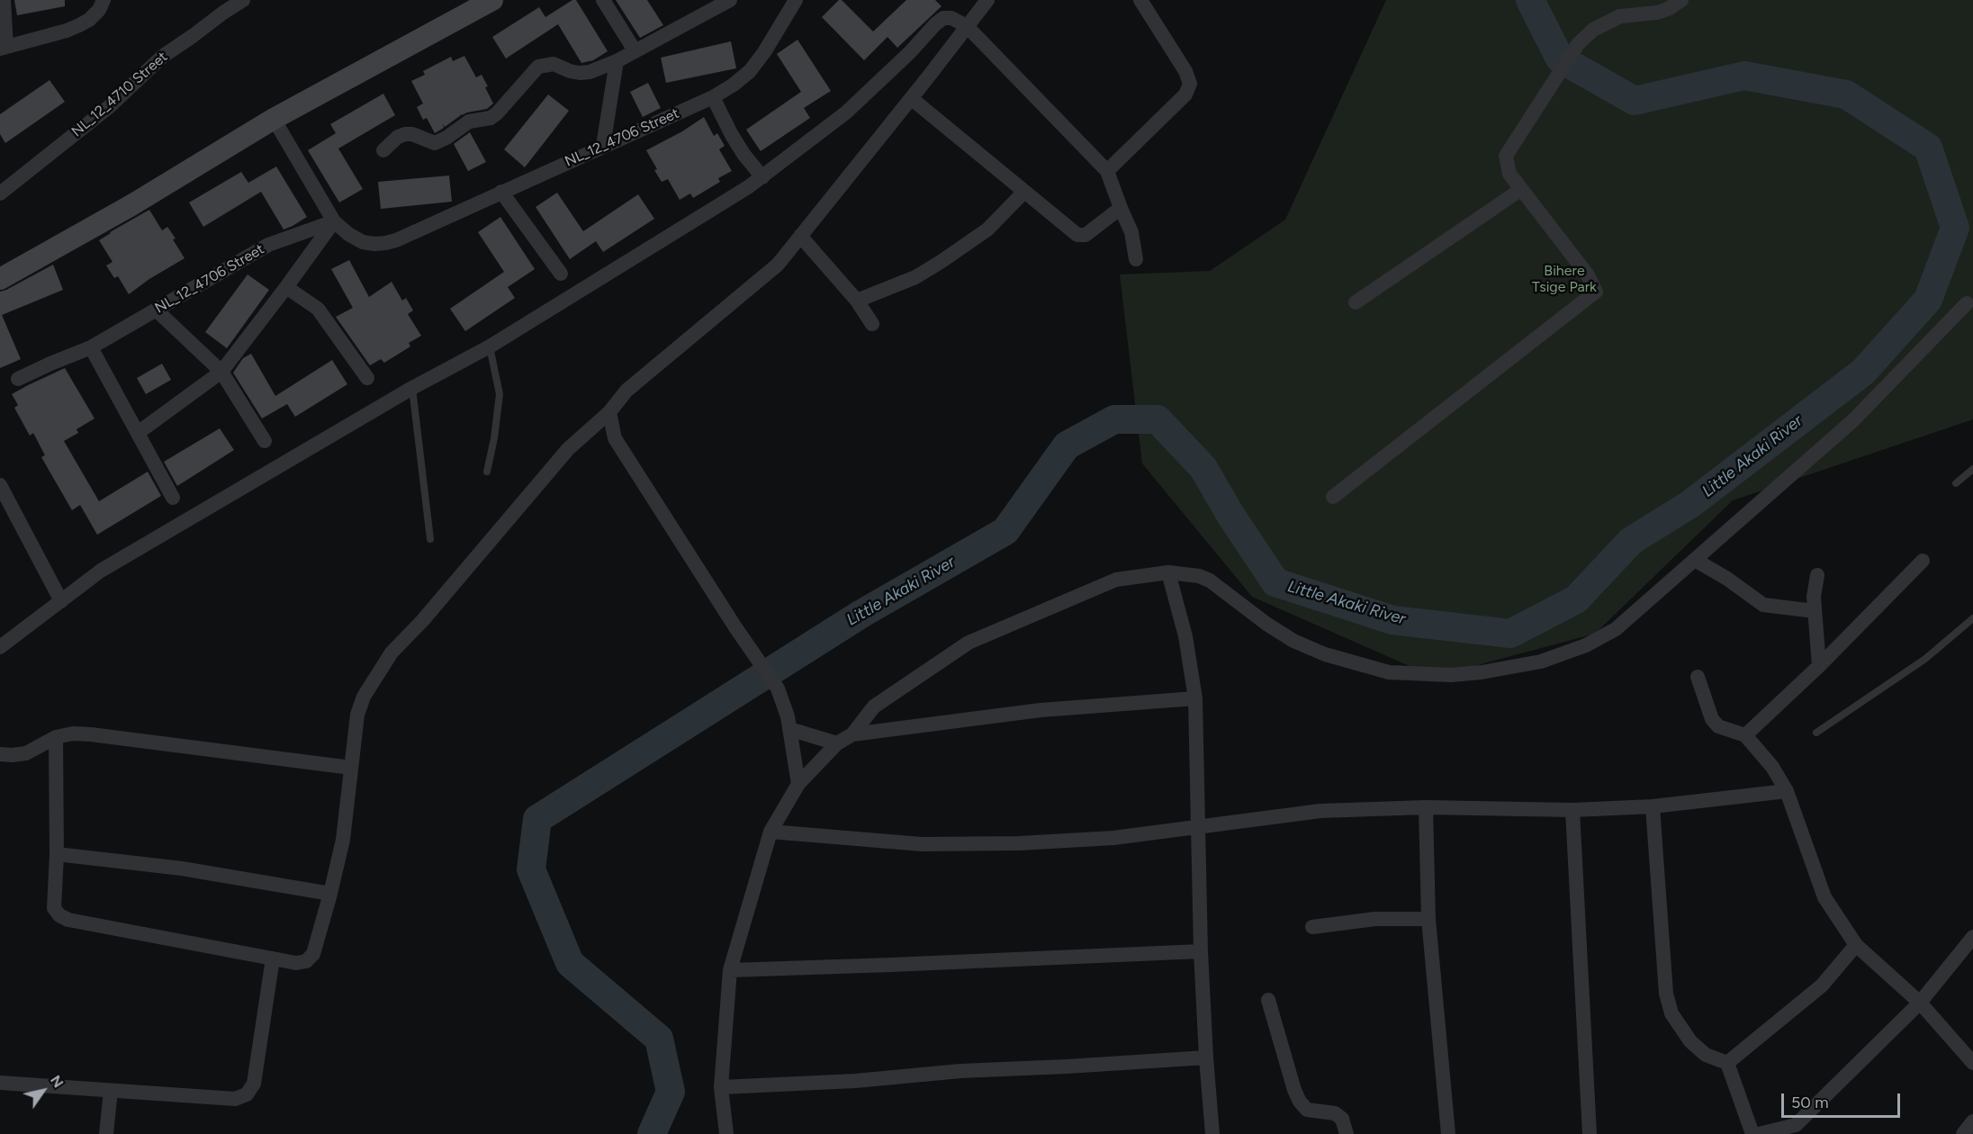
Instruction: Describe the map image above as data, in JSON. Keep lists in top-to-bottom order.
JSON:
{
  "streets": {
    "street": ["NL_12_4710 Street", "NL_12_4706 Street"]
  },
  "water": ["Little Akaki River"],
  "parks": ["Bihere Tsige Park"],
  "scale_bar": "50 m",
  "north": "top right"
}
